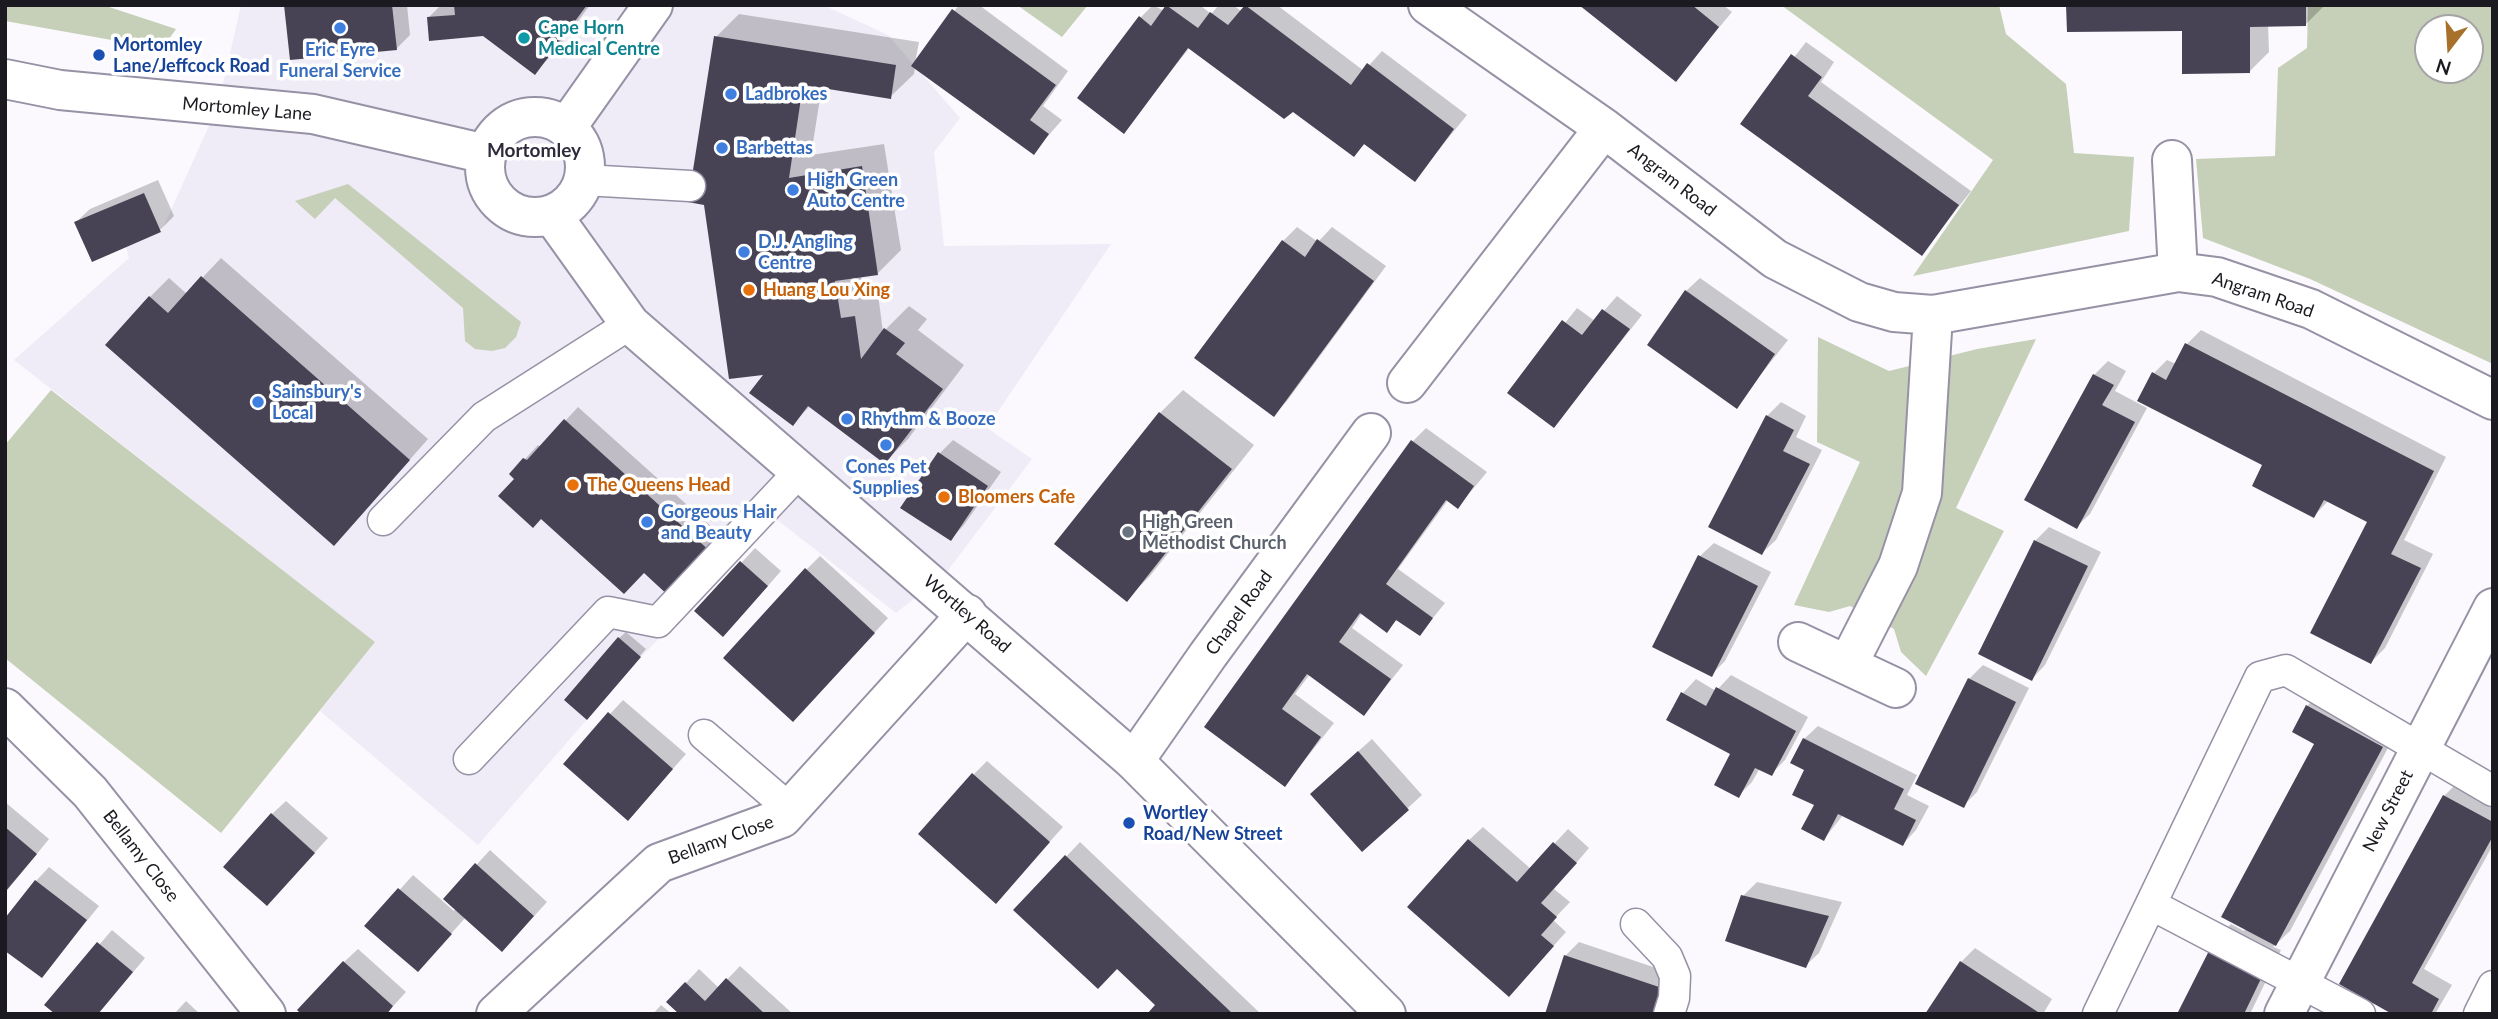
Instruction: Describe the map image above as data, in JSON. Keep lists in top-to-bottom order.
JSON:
{
  "streets": {
    "street": [
      "Mortomley Lane",
      "Angram Road",
      "Chapel Road",
      "Wortley Road",
      "New Street",
      "Bellamy Close"
    ]
  },
  "crossings": [
    ["Mortomley Lane", "Wortley Road"],
    ["Chapel Road", "Wortley Road"],
    ["Wortley Road", "Bellamy Close"]
  ],
  "districts": ["Mortomley"],
  "places": [
    "Eric Eyre Funeral Service",
    "Cape Horn Medical Centre",
    "Mortomley Lane/Jeffcock Road",
    "Ladbrokes",
    "Barbettas",
    "High Green Auto Centre",
    "D.J. Angling Centre",
    "Huang Lou Xing",
    "Sainsbury's Local",
    "Rhythm & Booze",
    "Cones Pet Supplies",
    "The Queens Head",
    "Bloomers Cafe",
    "Gorgeous Hair and Beauty",
    "High Green Methodist Church",
    "Wortley Road/New Street"
  ],
  "north": "bottom"
}
